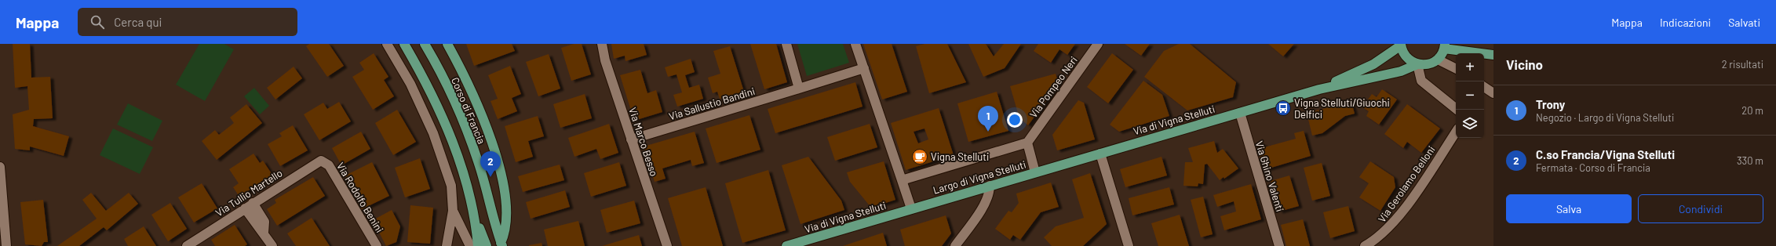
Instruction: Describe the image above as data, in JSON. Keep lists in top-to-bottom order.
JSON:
{
  "streets": {
    "main road": ["Corso di Francia", "Via di Vigna Stelluti", "Largo di Vigna Stelluti"],
    "street": [
      "Via Pompeo Neri",
      "Via Sallustio Bandini",
      "Via Marco Besso",
      "Via Ghino Valenti",
      "Via Gerolamo Belloni",
      "Via Tullio Martello",
      "Via Rodolfo Benini"
    ]
  },
  "crossings": [
    ["Via Pompeo Neri", "Largo di Vigna Stelluti"],
    ["Via Sallustio Bandini", "Via Marco Besso"],
    ["Via di Vigna Stelluti", "Via Ghino Valenti"],
    ["Via di Vigna Stelluti", "Largo di Vigna Stelluti"],
    ["Via Tullio Martello", "Via Rodolfo Benini"]
  ],
  "places": {
    "bus stop": ["Vigna Stelluti/Giuochi Delfici"],
    "cafe": ["Vigna Stelluti"]
  },
  "page": {
    "header": "Mappa",
    "search": "Cerca qui",
    "nav": ["Mappa", "Indicazioni", "Salvati"],
    "heading": ["Vicino", "2 risultati"],
    "map_buttons": ["+", "−"],
    "list": [
      {
        "mark": "1",
        "name": "Trony",
        "note": "Negozio · Largo di Vigna Stelluti",
        "value": "20 m"
      },
      {
        "mark": "2",
        "name": "C.so Francia/Vigna Stelluti",
        "note": "Fermata · Corso di Francia",
        "value": "330 m"
      }
    ],
    "pins": ["1", "2"],
    "buttons": ["Salva", "Condividi"]
  }
}
